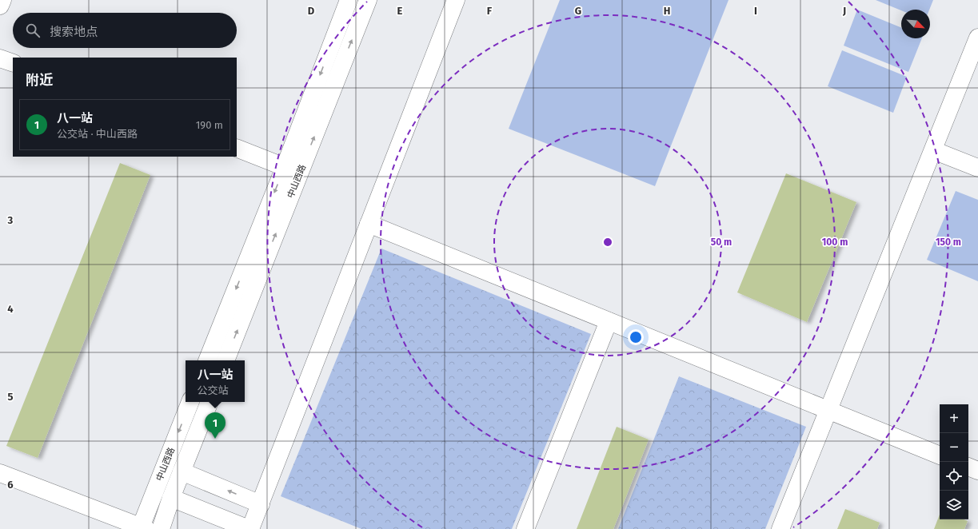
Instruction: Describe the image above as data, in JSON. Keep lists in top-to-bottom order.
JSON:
{
  "streets": {
    "main road": ["中山西路"]
  },
  "north": "bottom right",
  "page": {
    "search": "搜索地点",
    "heading": "附近",
    "list": [
      {
        "mark": "1",
        "name": "八一站",
        "note": "公交站 · 中山西路",
        "value": "190 m"
      }
    ],
    "popup": ["八一站", "公交站"],
    "map_buttons": ["+", "−"],
    "pins": "1"
  },
  "grid": {
    "columns": [
      "D",
      "E",
      "F",
      "G",
      "H",
      "I",
      "J"
    ],
    "rows": [
      "3",
      "4",
      "5",
      "6"
    ]
  },
  "rings": ["50 m", "100 m", "150 m"]
}
